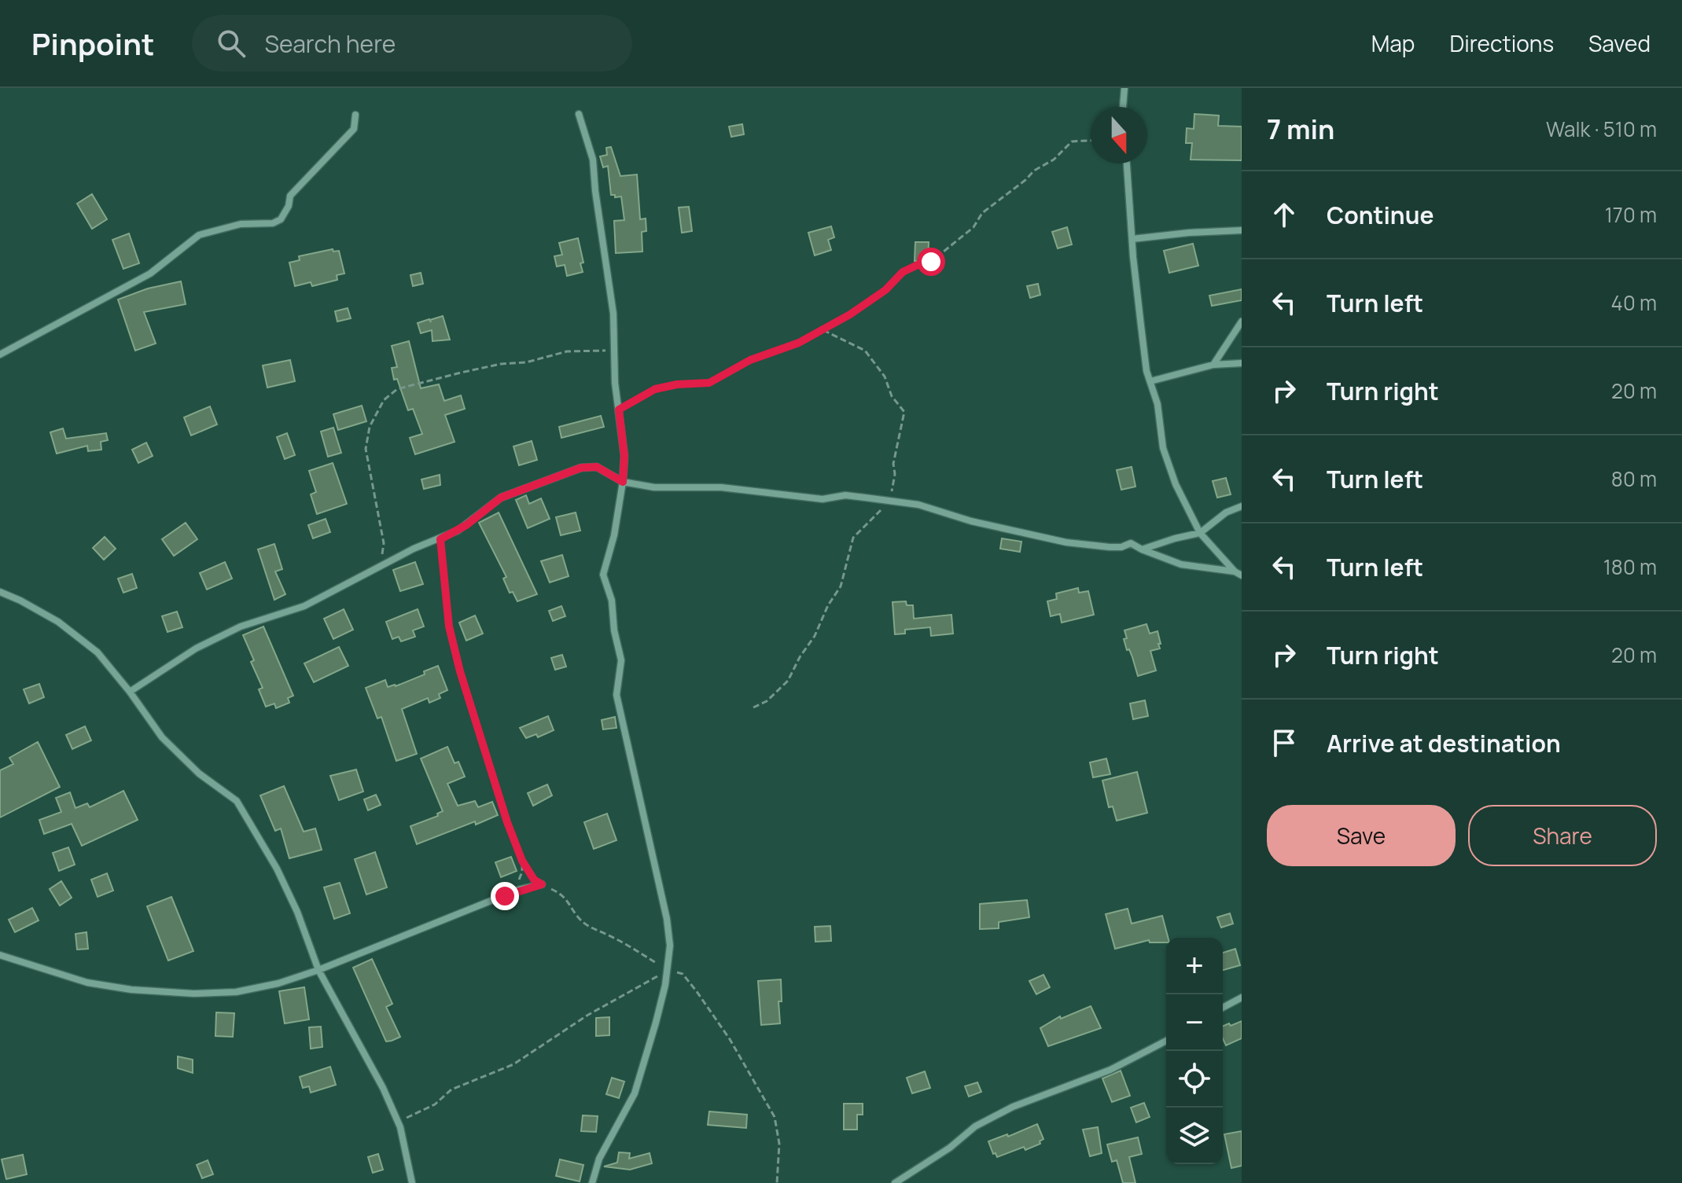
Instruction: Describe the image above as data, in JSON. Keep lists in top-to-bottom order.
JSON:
{
  "north": "bottom",
  "page": {
    "header": "Pinpoint",
    "search": "Search here",
    "nav": ["Map", "Directions", "Saved"],
    "heading": ["7 min", "Walk · 510 m"],
    "list": [
      ["Continue", "170 m"],
      ["Turn left", "40 m"],
      ["Turn right", "20 m"],
      ["Turn left", "80 m"],
      ["Turn left", "180 m"],
      ["Turn right", "20 m"],
      "Arrive at destination"
    ],
    "buttons": ["Save", "Share"],
    "map_buttons": ["+", "−"]
  }
}
